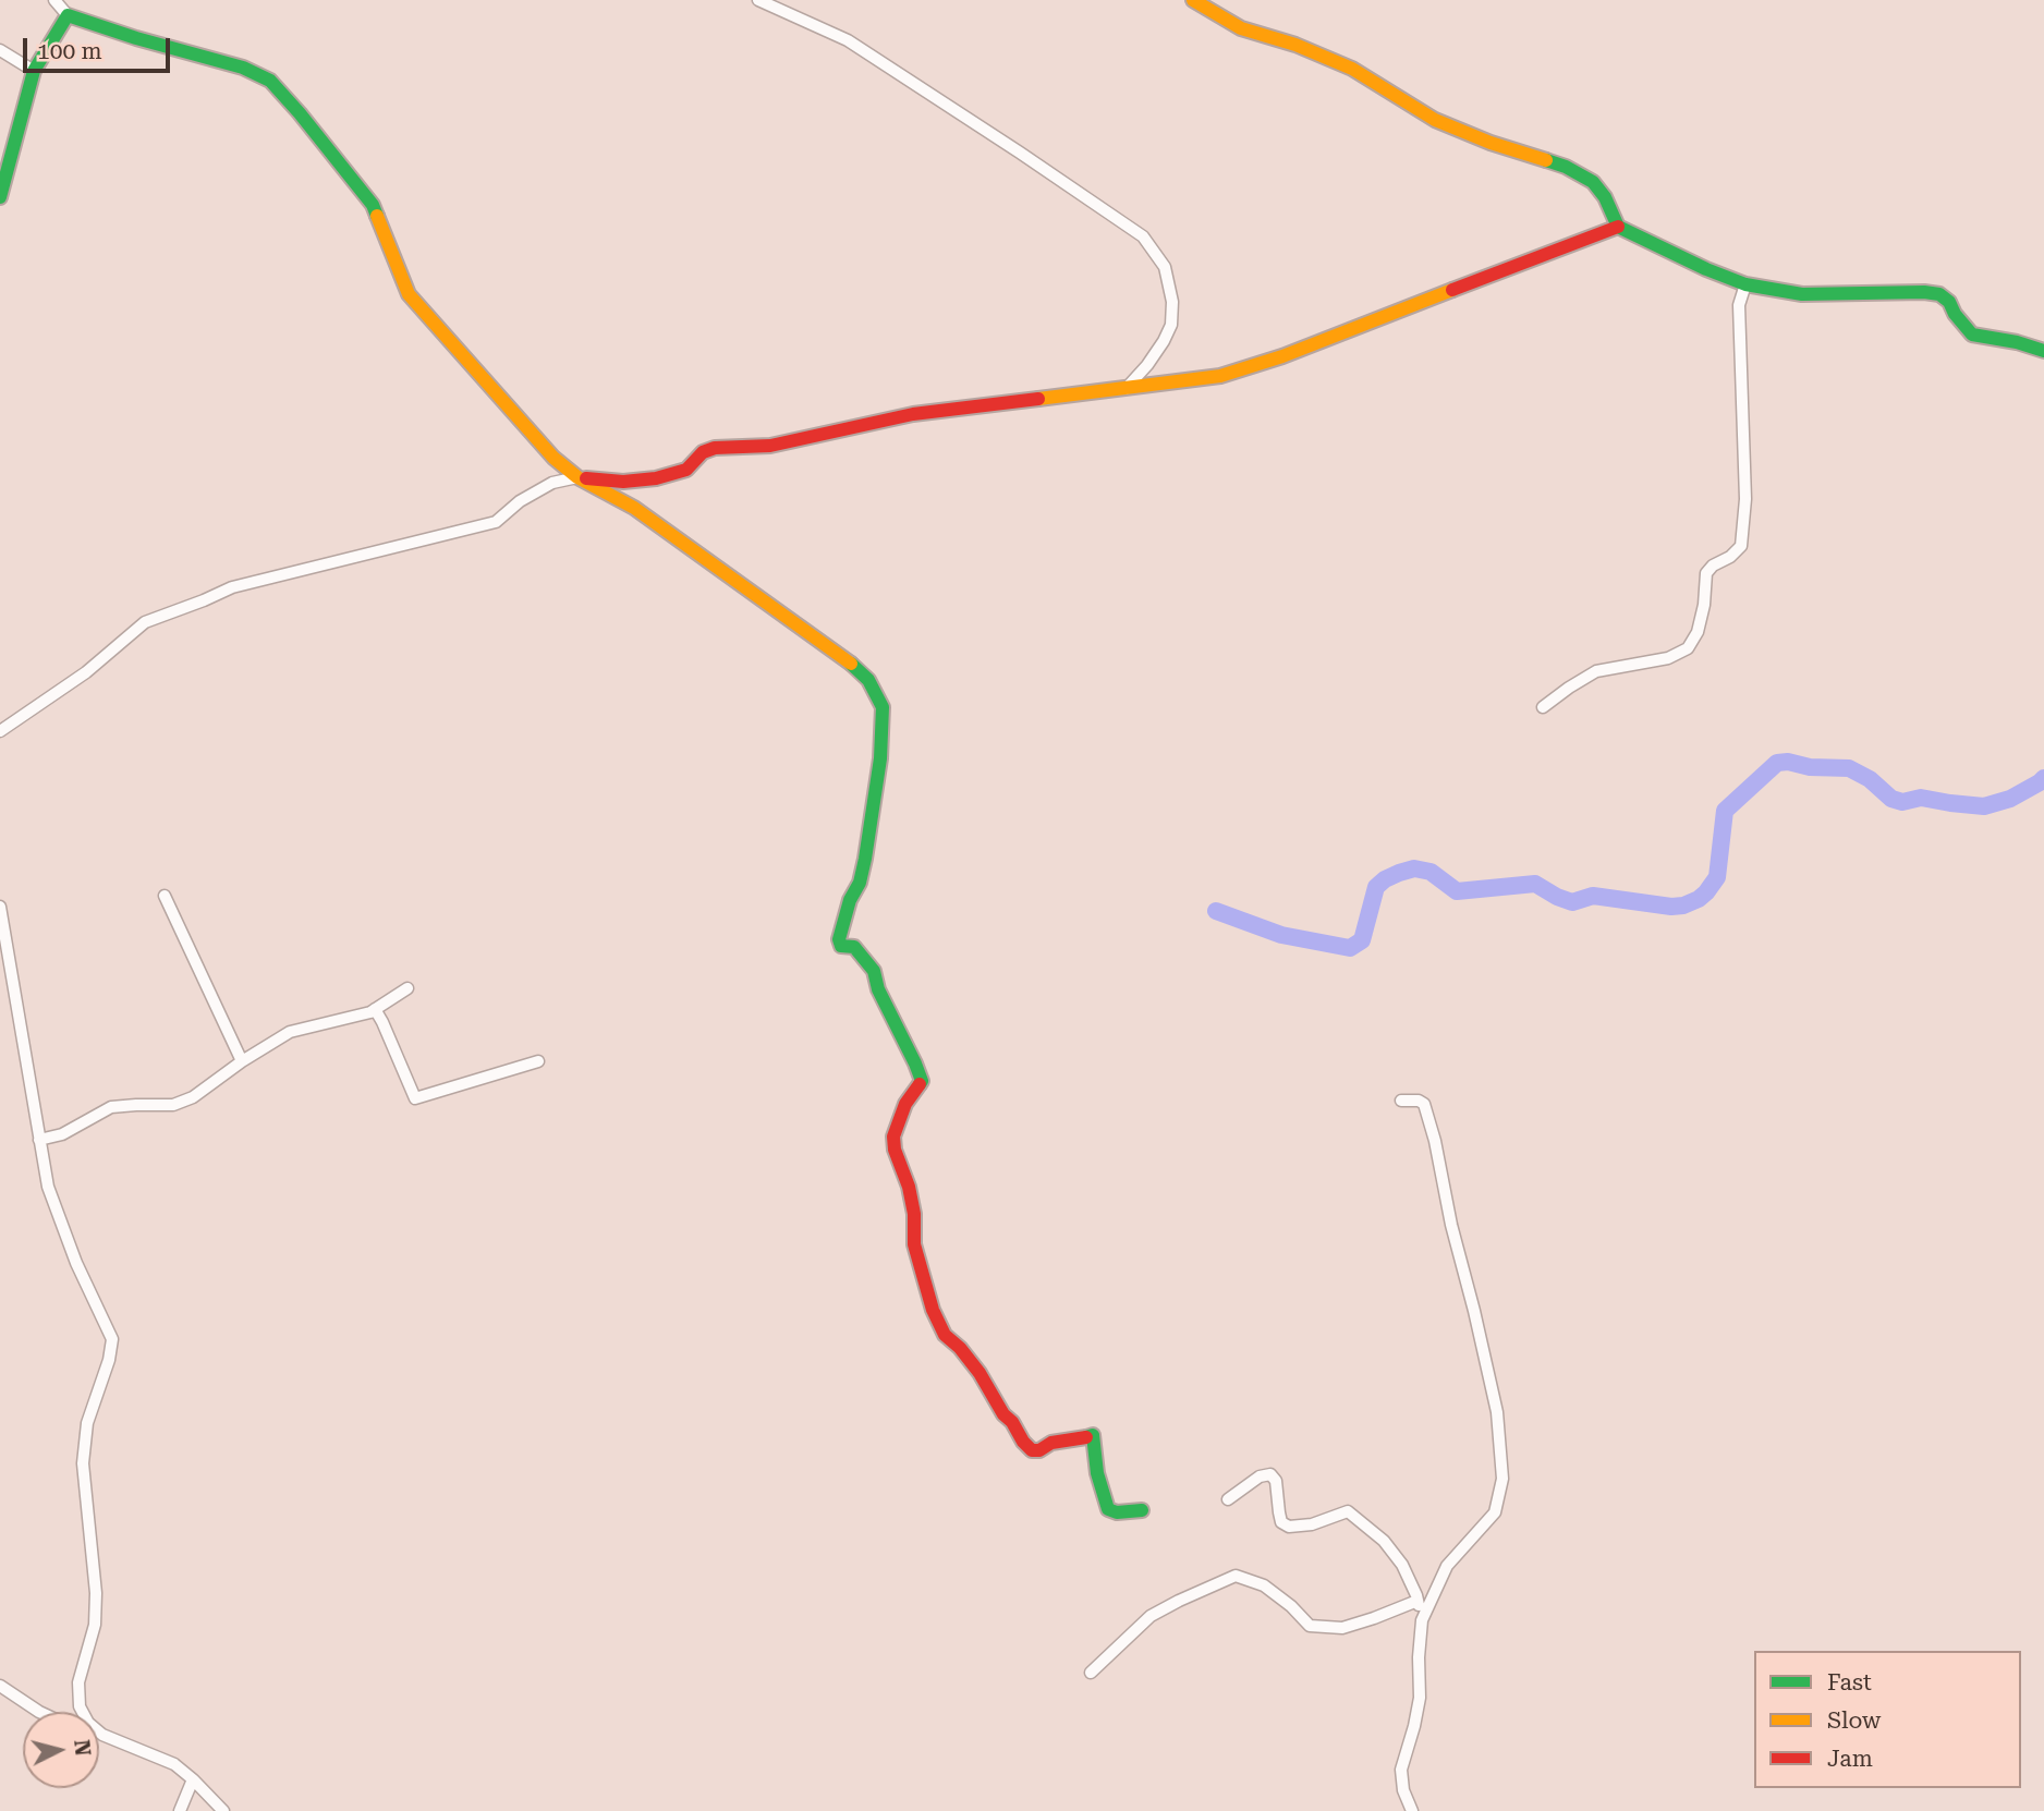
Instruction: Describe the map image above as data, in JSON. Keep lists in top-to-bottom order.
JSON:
{
  "legend": ["Fast", "Slow", "Jam"],
  "scale_bar": "100 m",
  "north": "right"
}
